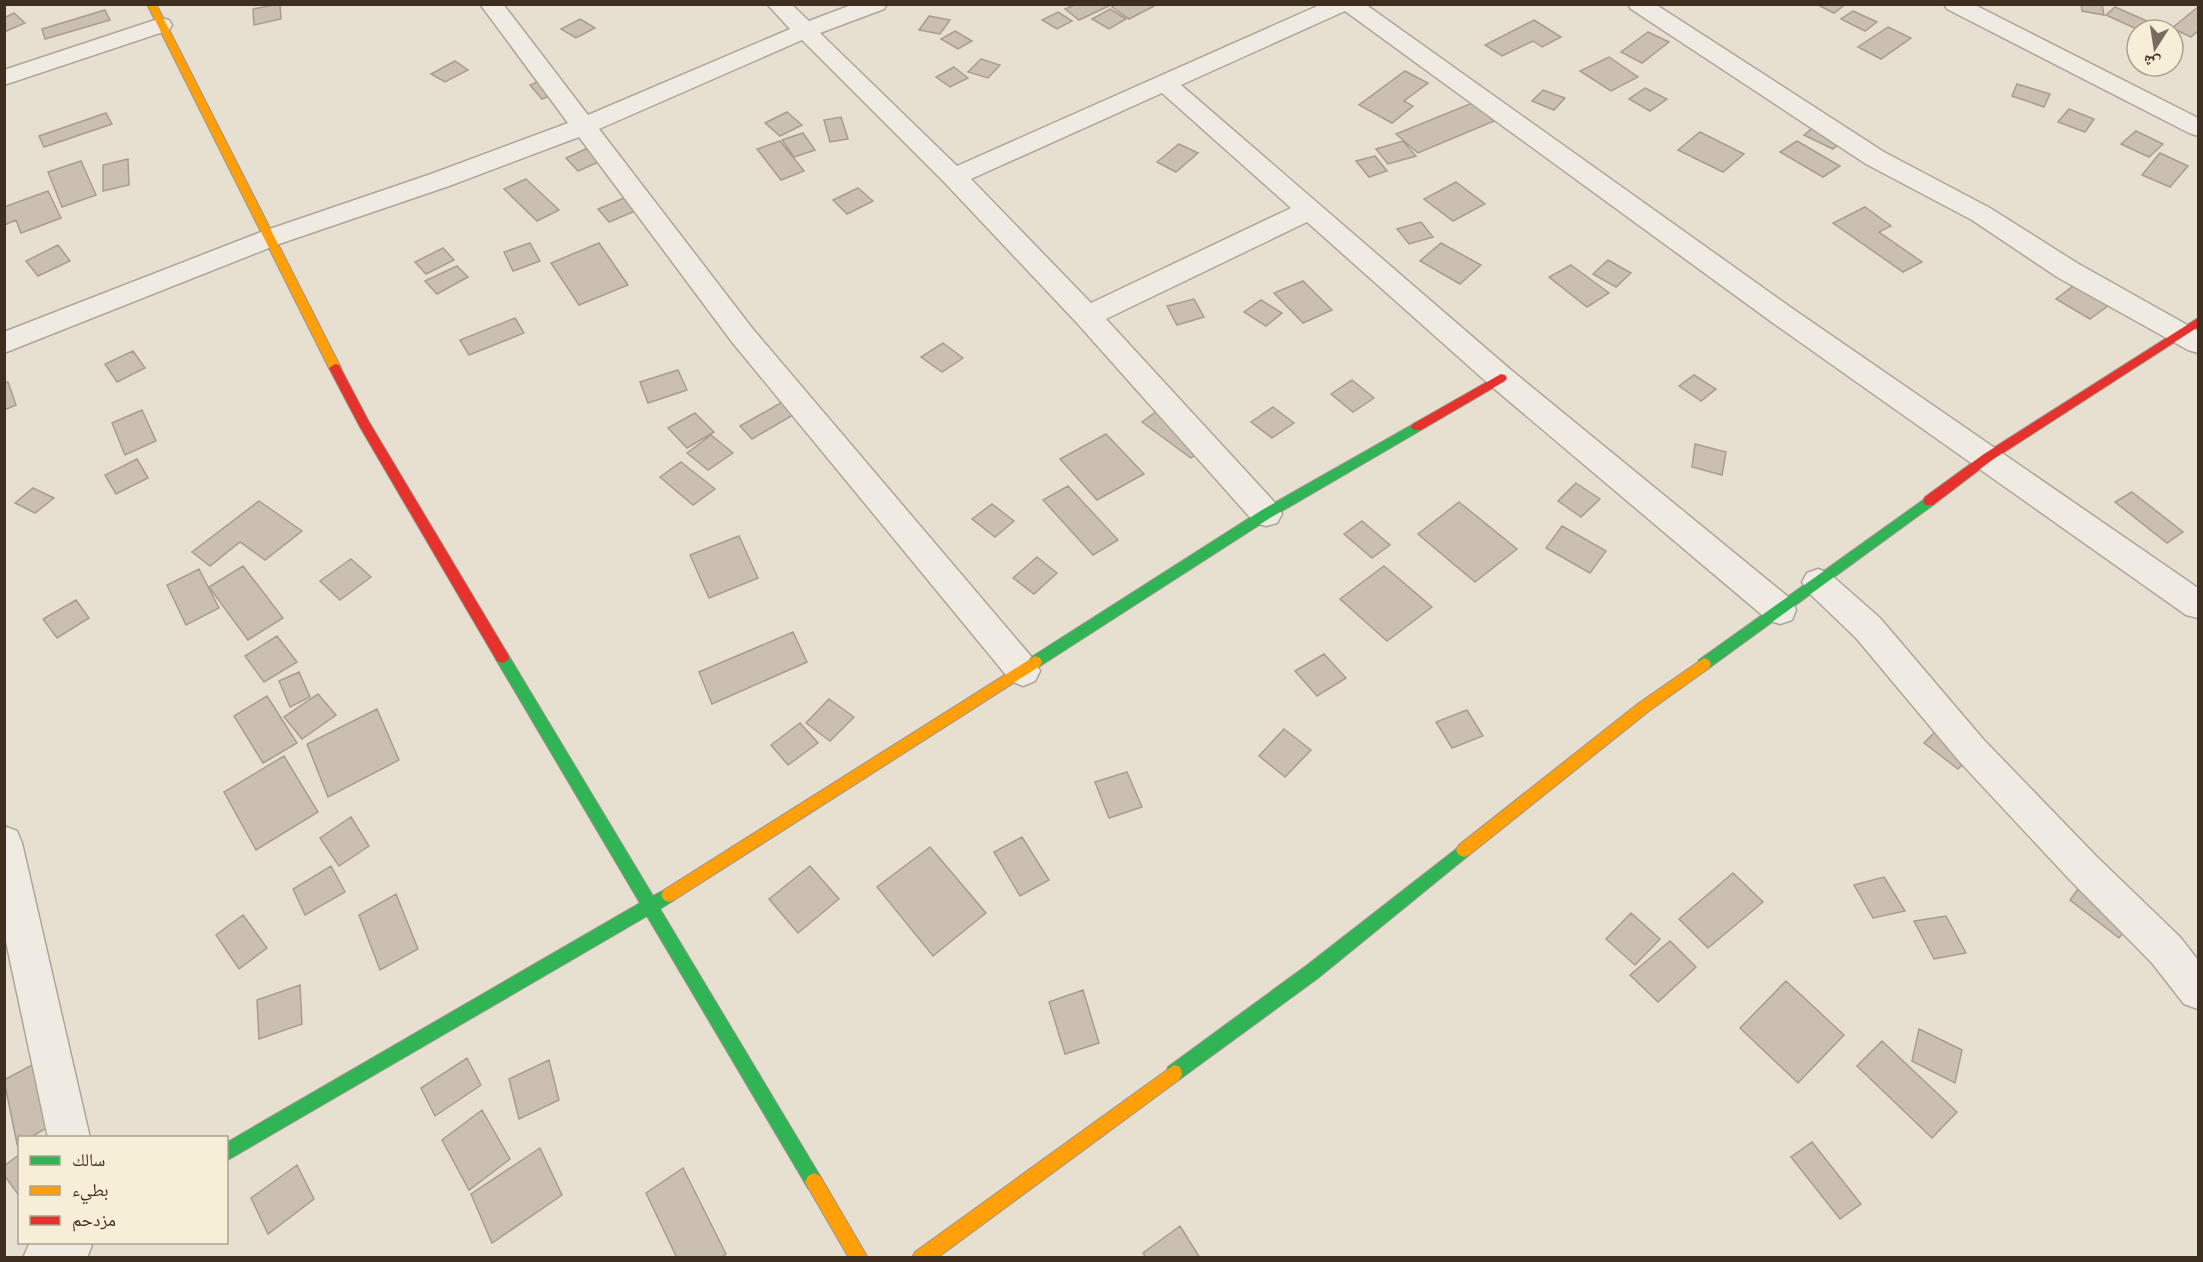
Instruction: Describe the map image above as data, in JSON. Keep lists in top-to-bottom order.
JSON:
{
  "legend": ["سالك", "بطيء", "مزدحم"],
  "north": "bottom"
}
